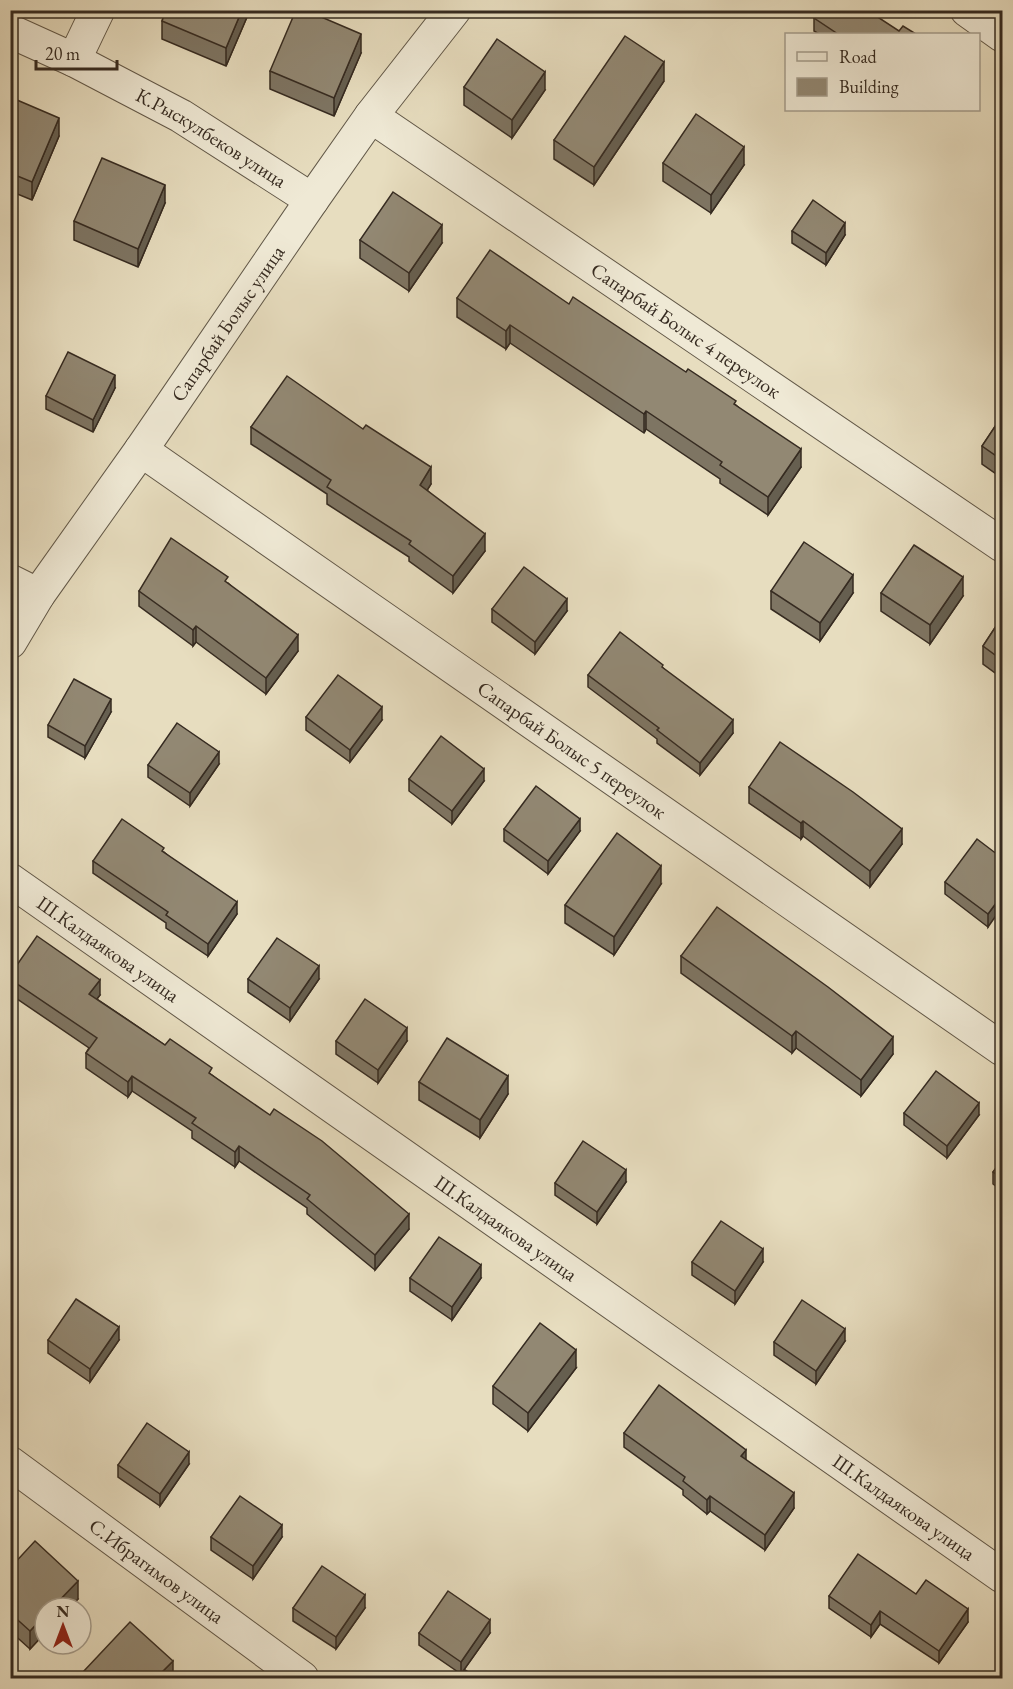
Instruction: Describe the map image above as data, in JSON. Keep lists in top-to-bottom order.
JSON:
{
  "streets": {
    "street": [
      "К.Рыскулбеков улица",
      "Сапарбай Болыс улица",
      "Сапарбай Болыс 4 переулок",
      "Сапарбай Болыс 5 переулок",
      "Ш.Калдаякова улица",
      "С.Ибрагимов улица"
    ]
  },
  "crossings": [
    ["К.Рыскулбеков улица", "Сапарбай Болыс улица"],
    ["Сапарбай Болыс улица", "Сапарбай Болыс 4 переулок"],
    ["Сапарбай Болыс улица", "Сапарбай Болыс 5 переулок"]
  ],
  "legend": ["Road", "Building"],
  "scale_bar": "20 m",
  "north": "top"
}
